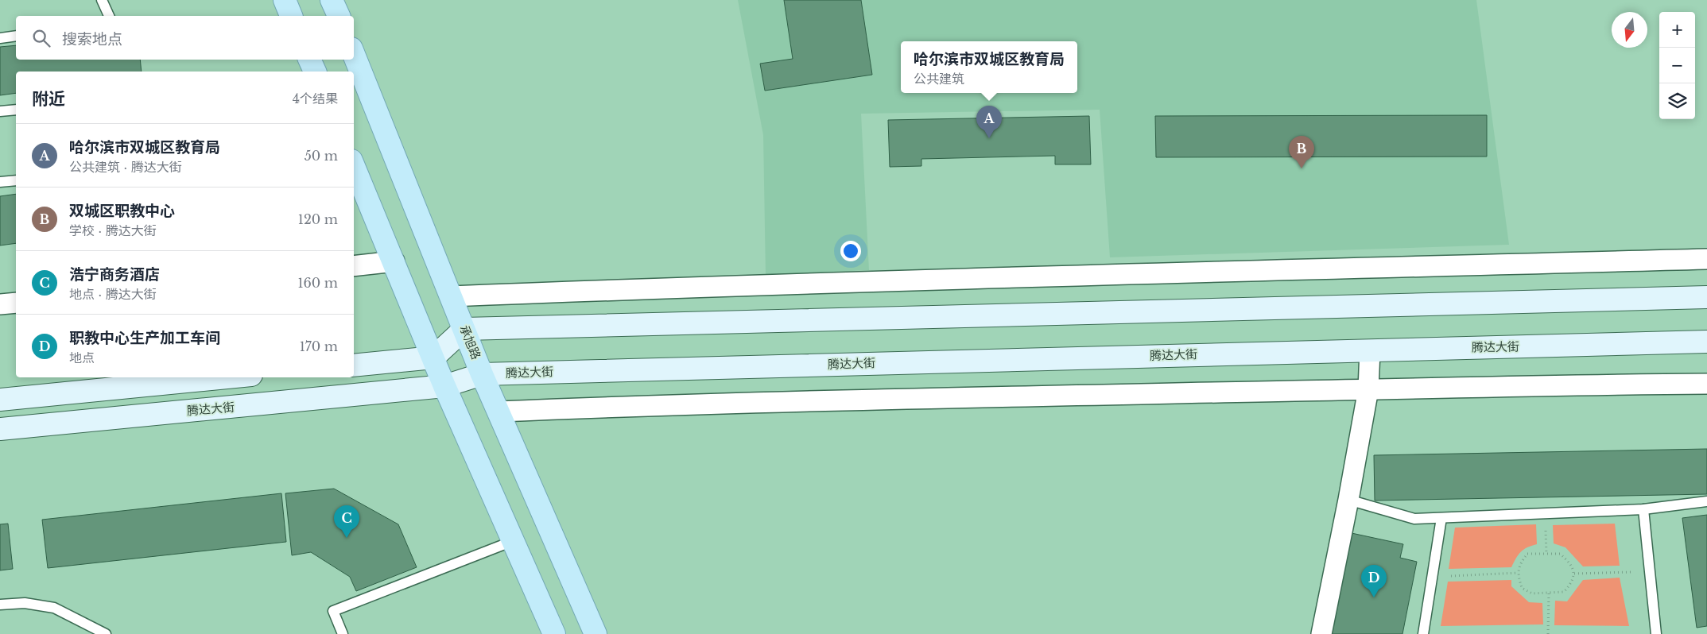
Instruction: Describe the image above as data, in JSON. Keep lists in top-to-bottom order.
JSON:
{
  "streets": {
    "main road": ["承旭路", "腾达大街"]
  },
  "crossings": [
    ["承旭路", "腾达大街"]
  ],
  "north": "bottom",
  "page": {
    "map_buttons": ["+", "−"],
    "search": "搜索地点",
    "popup": ["哈尔滨市双城区教育局", "公共建筑"],
    "heading": ["附近", "4个结果"],
    "pins": [
      "A",
      "B",
      "C",
      "D"
    ],
    "list": [
      {
        "mark": "A",
        "name": "哈尔滨市双城区教育局",
        "note": "公共建筑 · 腾达大街",
        "value": "50 m"
      },
      {
        "mark": "B",
        "name": "双城区职教中心",
        "note": "学校 · 腾达大街",
        "value": "120 m"
      },
      {
        "mark": "C",
        "name": "浩宁商务酒店",
        "note": "地点 · 腾达大街",
        "value": "160 m"
      },
      {
        "mark": "D",
        "name": "职教中心生产加工车间",
        "note": "地点",
        "value": "170 m"
      }
    ]
  }
}
